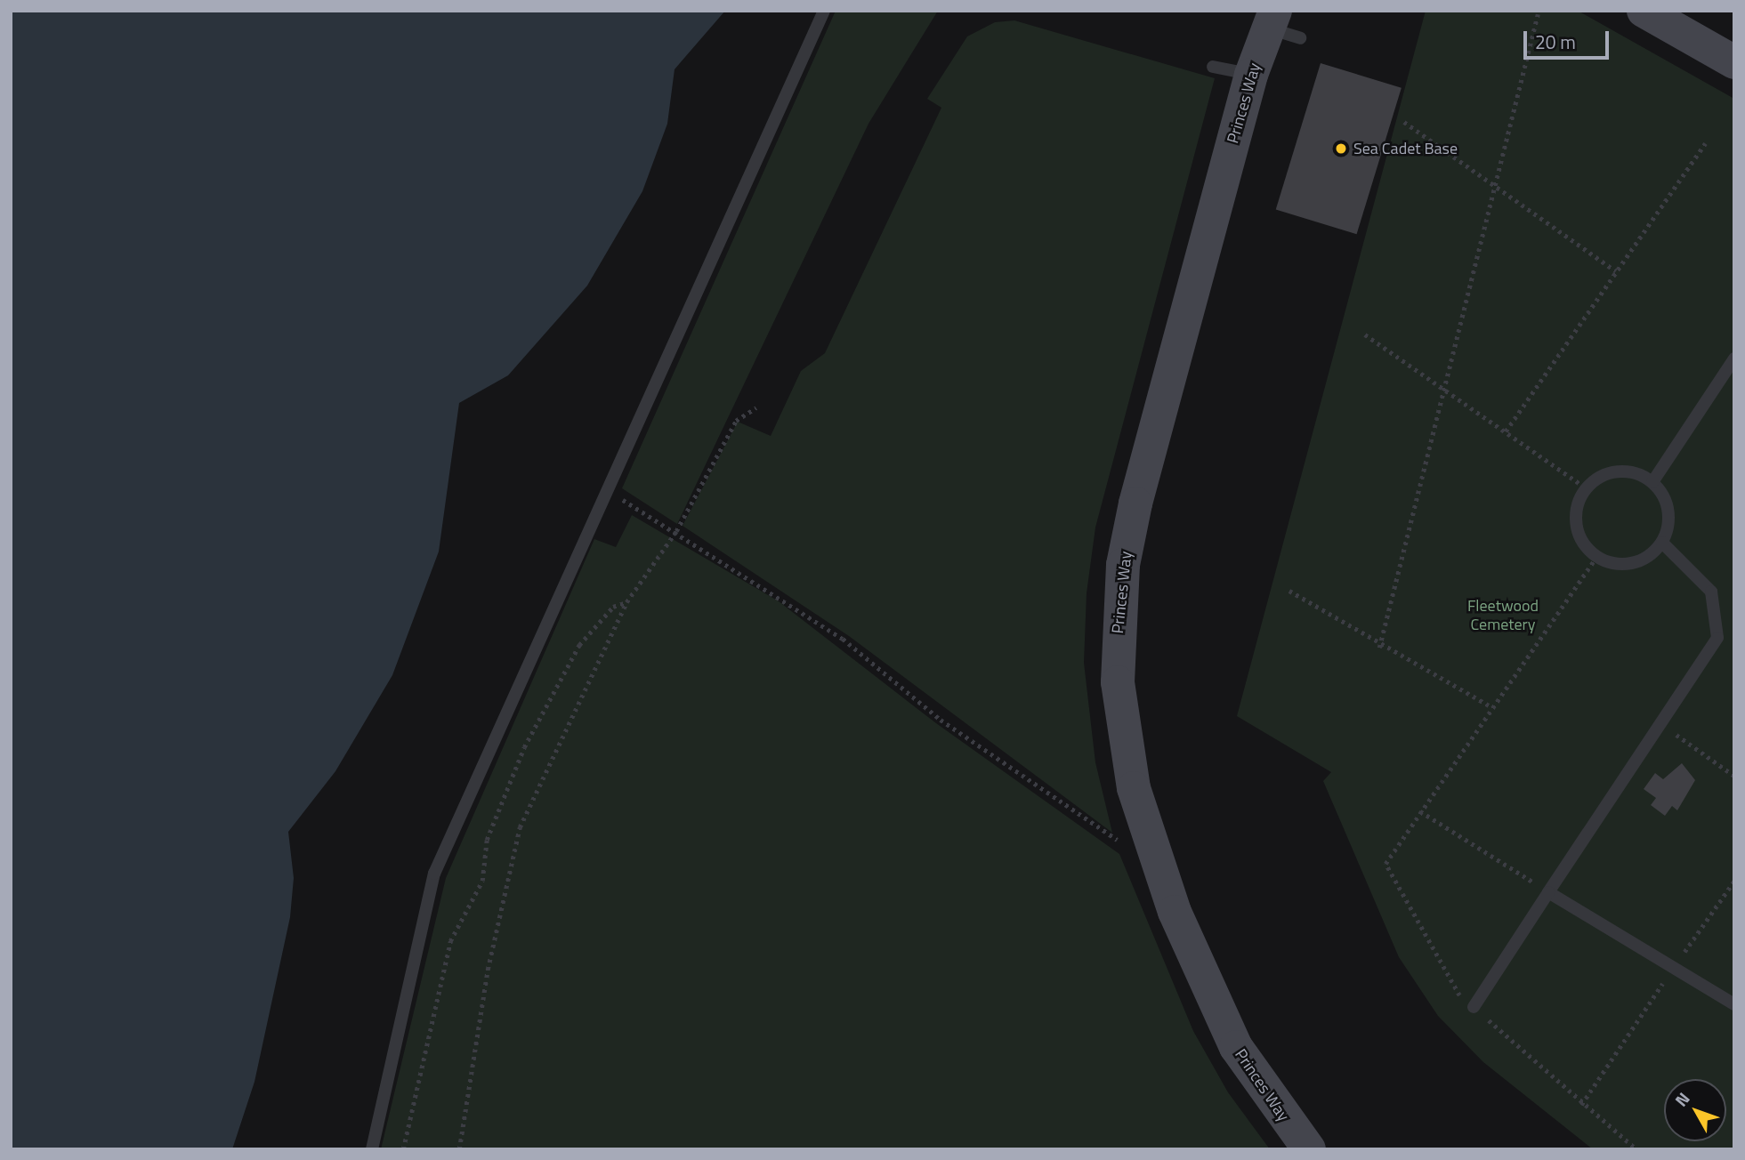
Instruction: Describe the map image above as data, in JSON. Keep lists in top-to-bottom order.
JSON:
{
  "streets": {
    "street": ["Princes Way"]
  },
  "parks": ["Fleetwood Cemetery"],
  "places": ["Sea Cadet Base"],
  "scale_bar": "20 m",
  "north": "top left"
}
